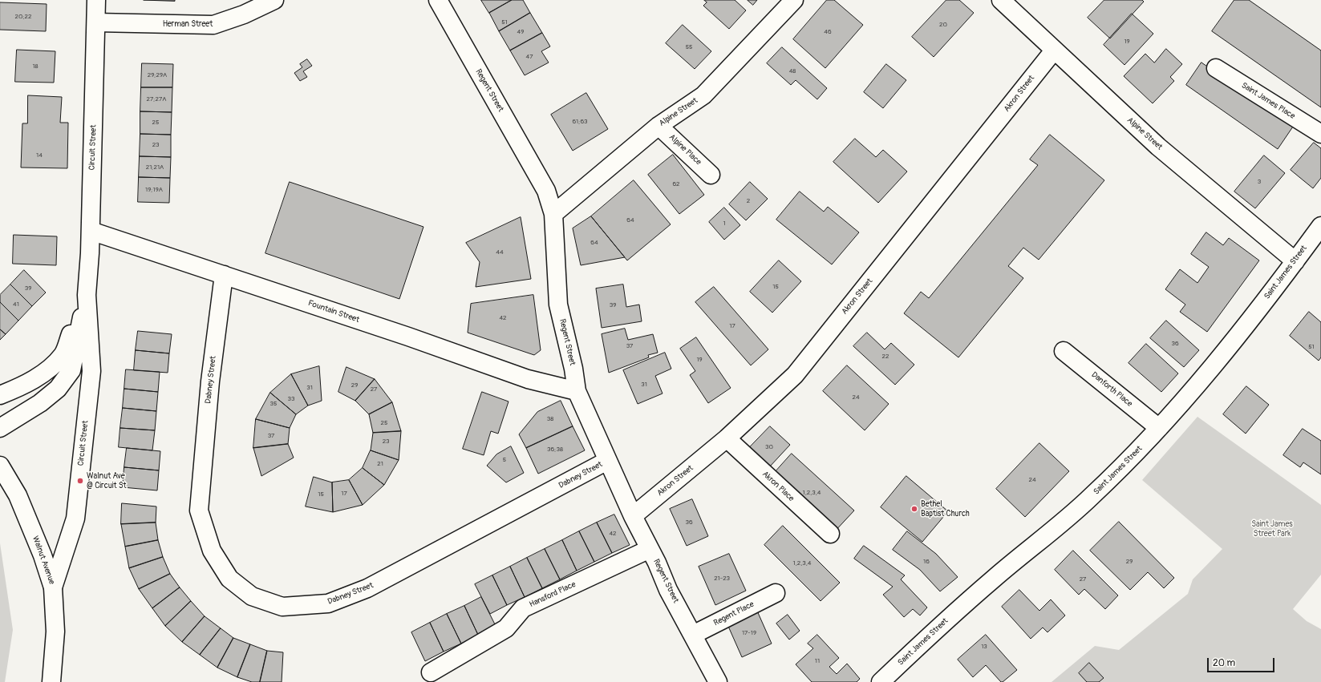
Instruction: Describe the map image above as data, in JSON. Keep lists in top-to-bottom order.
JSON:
{
  "streets": {
    "street": [
      "Herman Street",
      "Regent Street",
      "Akron Street",
      "Saint James Place",
      "Alpine Street",
      "Circuit Street",
      "Alpine Place",
      "Saint James Street",
      "Fountain Street",
      "Dabney Street",
      "Danforth Place",
      "Akron Place",
      "Walnut Avenue",
      "Hansford Place",
      "Regent Place"
    ]
  },
  "crossings": [
    ["Herman Street", "Circuit Street"],
    ["Regent Street", "Akron Street"],
    ["Regent Street", "Alpine Street"],
    ["Regent Street", "Fountain Street"],
    ["Regent Street", "Dabney Street"],
    ["Regent Street", "Hansford Place"],
    ["Regent Street", "Regent Place"],
    ["Akron Street", "Alpine Street"],
    ["Akron Street", "Akron Place"],
    ["Alpine Street", "Alpine Place"],
    ["Alpine Street", "Saint James Street"],
    ["Circuit Street", "Fountain Street"],
    ["Circuit Street", "Walnut Avenue"],
    ["Saint James Street", "Danforth Place"],
    ["Fountain Street", "Dabney Street"]
  ],
  "parks": ["Saint James Street Park"],
  "places": ["Walnut Ave @ Circuit St", "Bethel Baptist Church"],
  "house_numbers": [
    "20;22",
    "51",
    "20",
    "49",
    "46",
    "19",
    "55",
    "47",
    "18",
    "48",
    "29;29A",
    "27;27A",
    "61;63",
    "25",
    "23",
    "14",
    "21;21A",
    "3",
    "62",
    "19;19A",
    "2",
    "64",
    "1",
    "64",
    "44",
    "15",
    "39",
    "41",
    "39",
    "42",
    "17",
    "36",
    "37",
    "51",
    "22",
    "19",
    "31",
    "29",
    "31",
    "27",
    "24",
    "33",
    "35",
    "38",
    "25",
    "37",
    "23",
    "30",
    "36;38",
    "5",
    "21",
    "24",
    "1,2,3,4",
    "17",
    "15",
    "36",
    "42",
    "16",
    "29",
    "1,2,3,4",
    "21-23",
    "27",
    "17-19",
    "13",
    "11"
  ],
  "scale_bar": "20 m"
}
